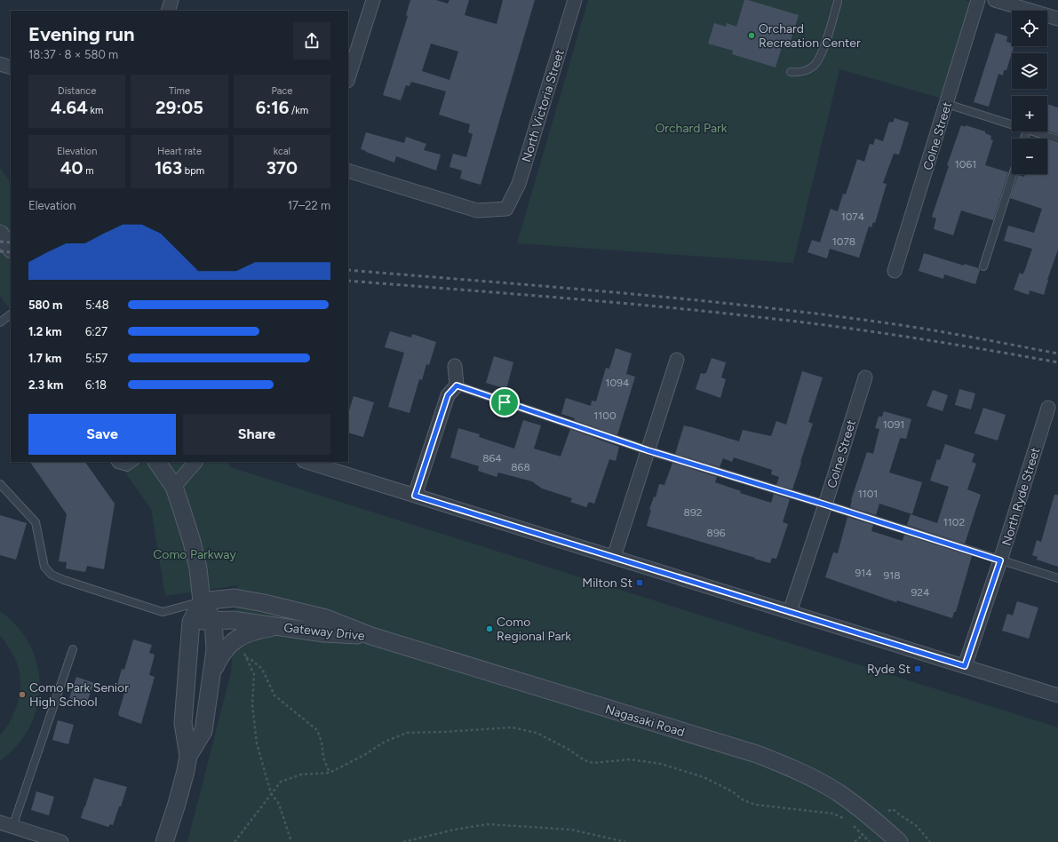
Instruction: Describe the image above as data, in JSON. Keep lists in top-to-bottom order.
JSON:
{
  "streets": {
    "street": [
      "North Victoria Street",
      "Colne Street",
      "North Ryde Street",
      "Gateway Drive",
      "Nagasaki Road"
    ]
  },
  "crossings": [
    ["Gateway Drive", "Nagasaki Road"]
  ],
  "parks": ["Orchard Park", "Como Parkway"],
  "places": {
    "other": ["Orchard Recreation Center", "Como Regional Park", "Como Park Senior High School"],
    "transit": ["Milton St", "Ryde St"]
  },
  "house_numbers": [
    "1061",
    "1074",
    "1078",
    "1094",
    "1100",
    "1091",
    "864",
    "868",
    "1101",
    "892",
    "1102",
    "896",
    "914",
    "918",
    "924"
  ],
  "page": {
    "map_buttons": ["+", "−"],
    "heading": ["Evening run", "18:37 · 8 × 580 m"],
    "stats": [
      ["Distance", "4.64 km"],
      ["Time", "29:05"],
      ["Pace", "6:16 /km"],
      ["Elevation", "40 m"],
      ["Heart rate", "163 bpm"],
      ["kcal", "370"]
    ],
    "chart": ["Elevation", "17–22 m"],
    "list": [
      {
        "name": "580 m",
        "note": "5:48"
      },
      {
        "name": "1.2 km",
        "note": "6:27"
      },
      {
        "name": "1.7 km",
        "note": "5:57"
      },
      {
        "name": "2.3 km",
        "note": "6:18"
      }
    ],
    "buttons": ["Save", "Share"]
  }
}
